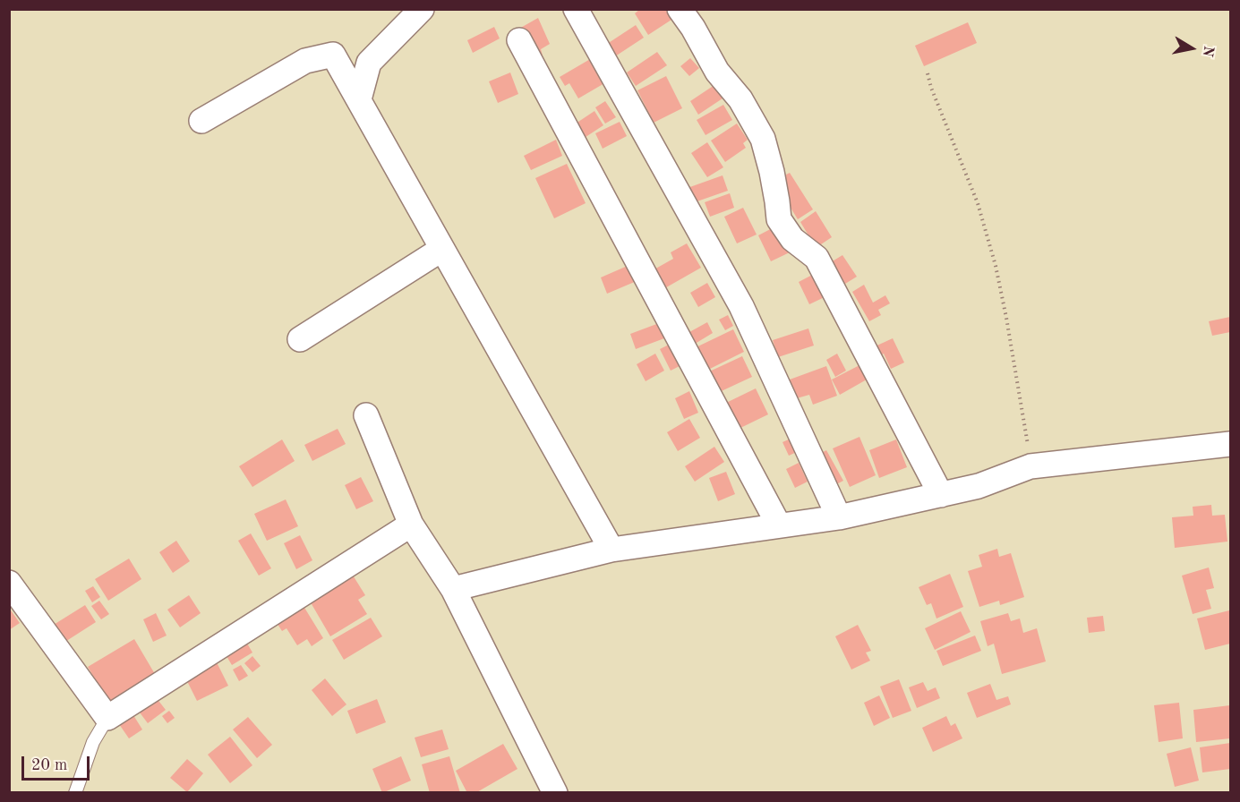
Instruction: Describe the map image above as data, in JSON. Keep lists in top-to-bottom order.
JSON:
{
  "scale_bar": "20 m",
  "north": "right"
}
